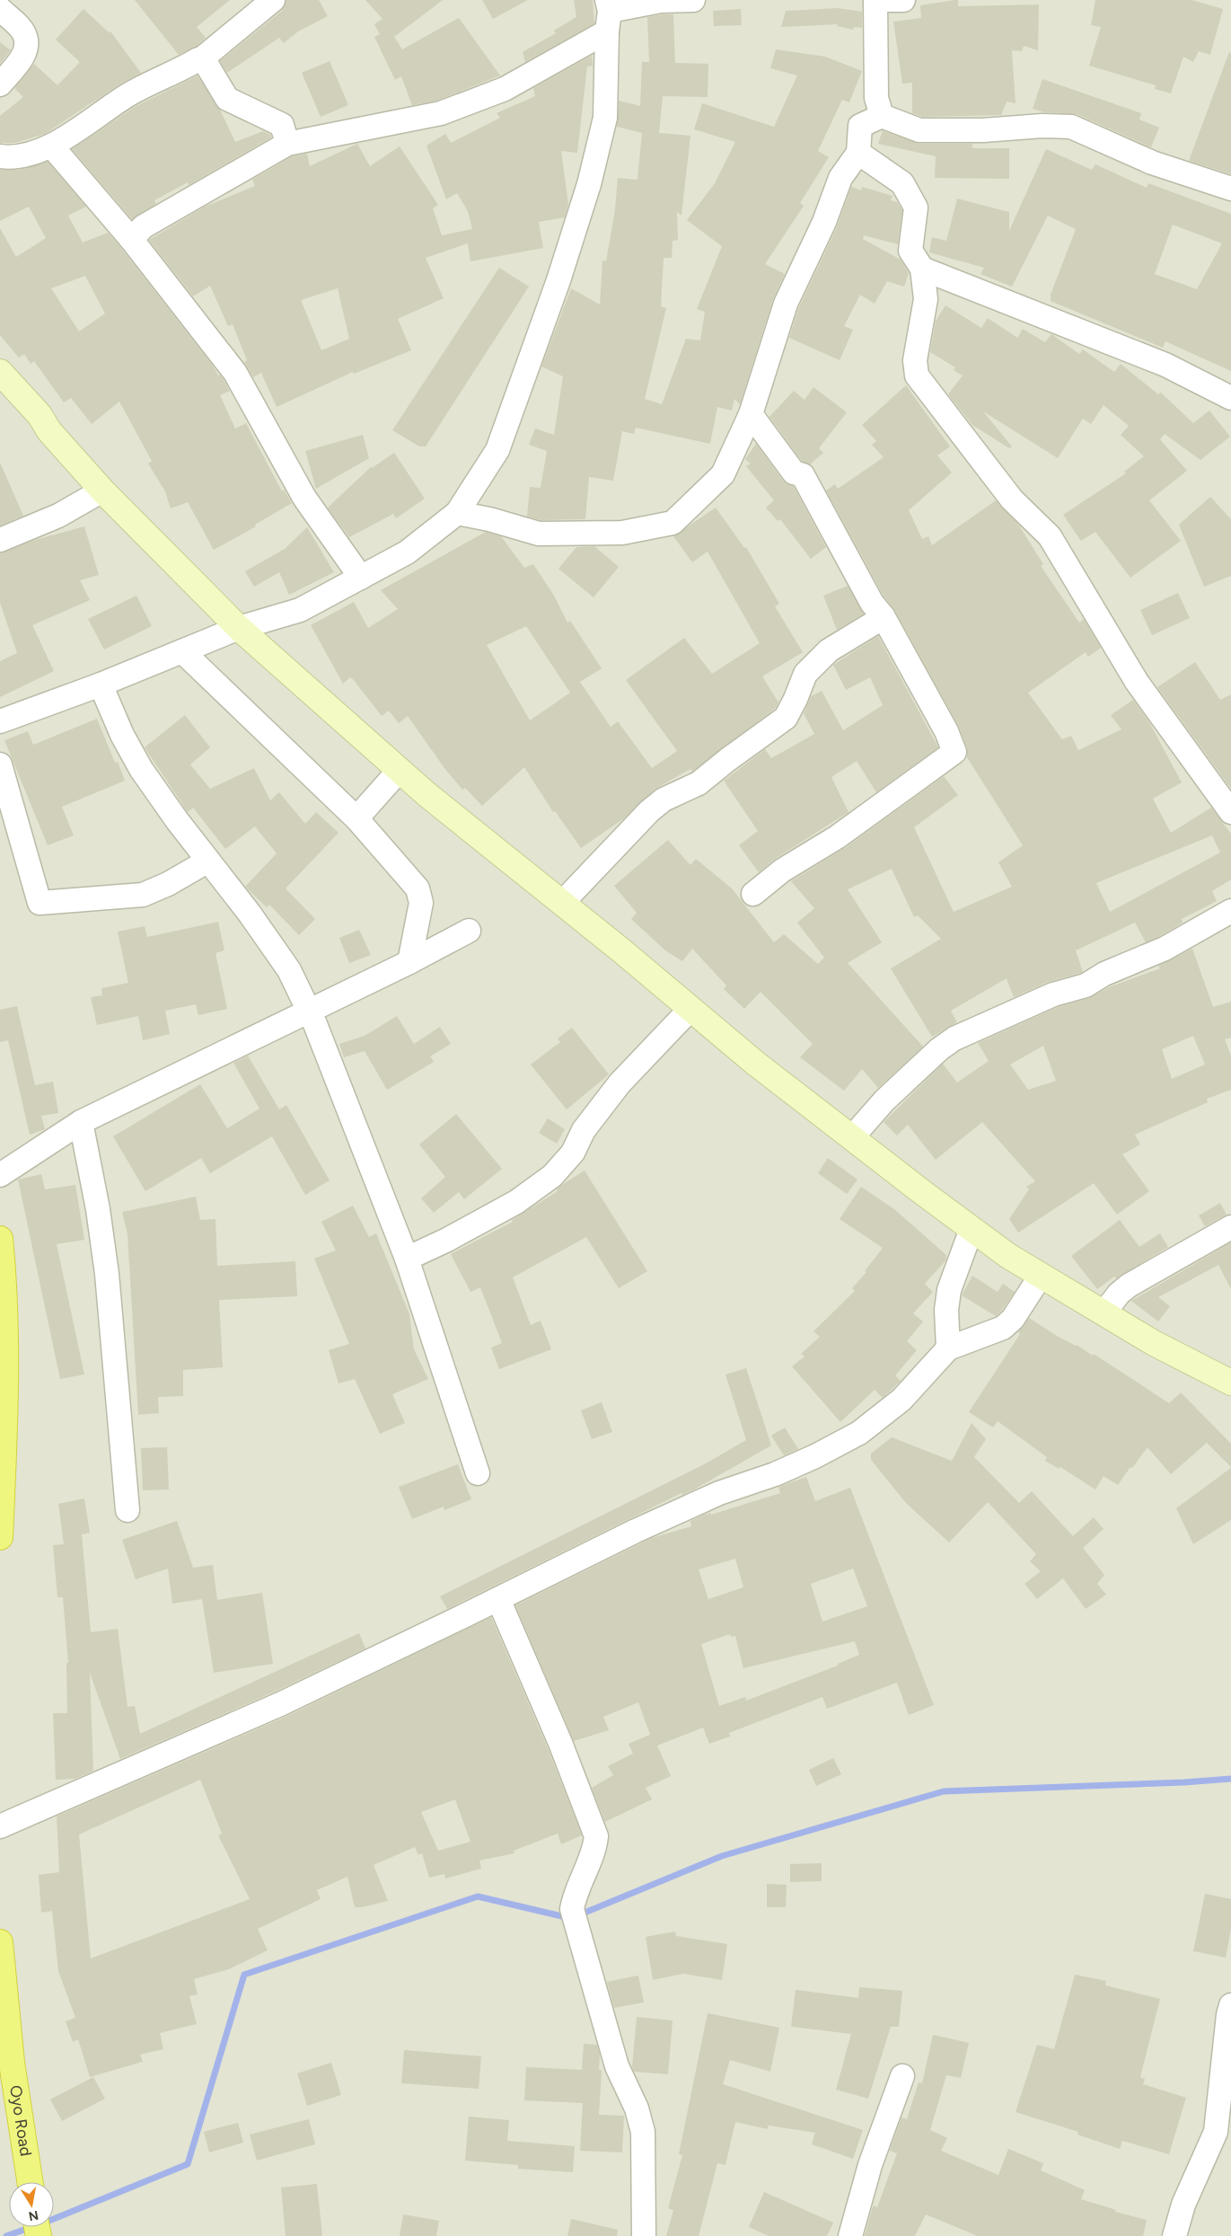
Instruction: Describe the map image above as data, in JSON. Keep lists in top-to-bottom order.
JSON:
{
  "streets": {
    "highway": ["Oyo Road"]
  },
  "north": "bottom"
}
